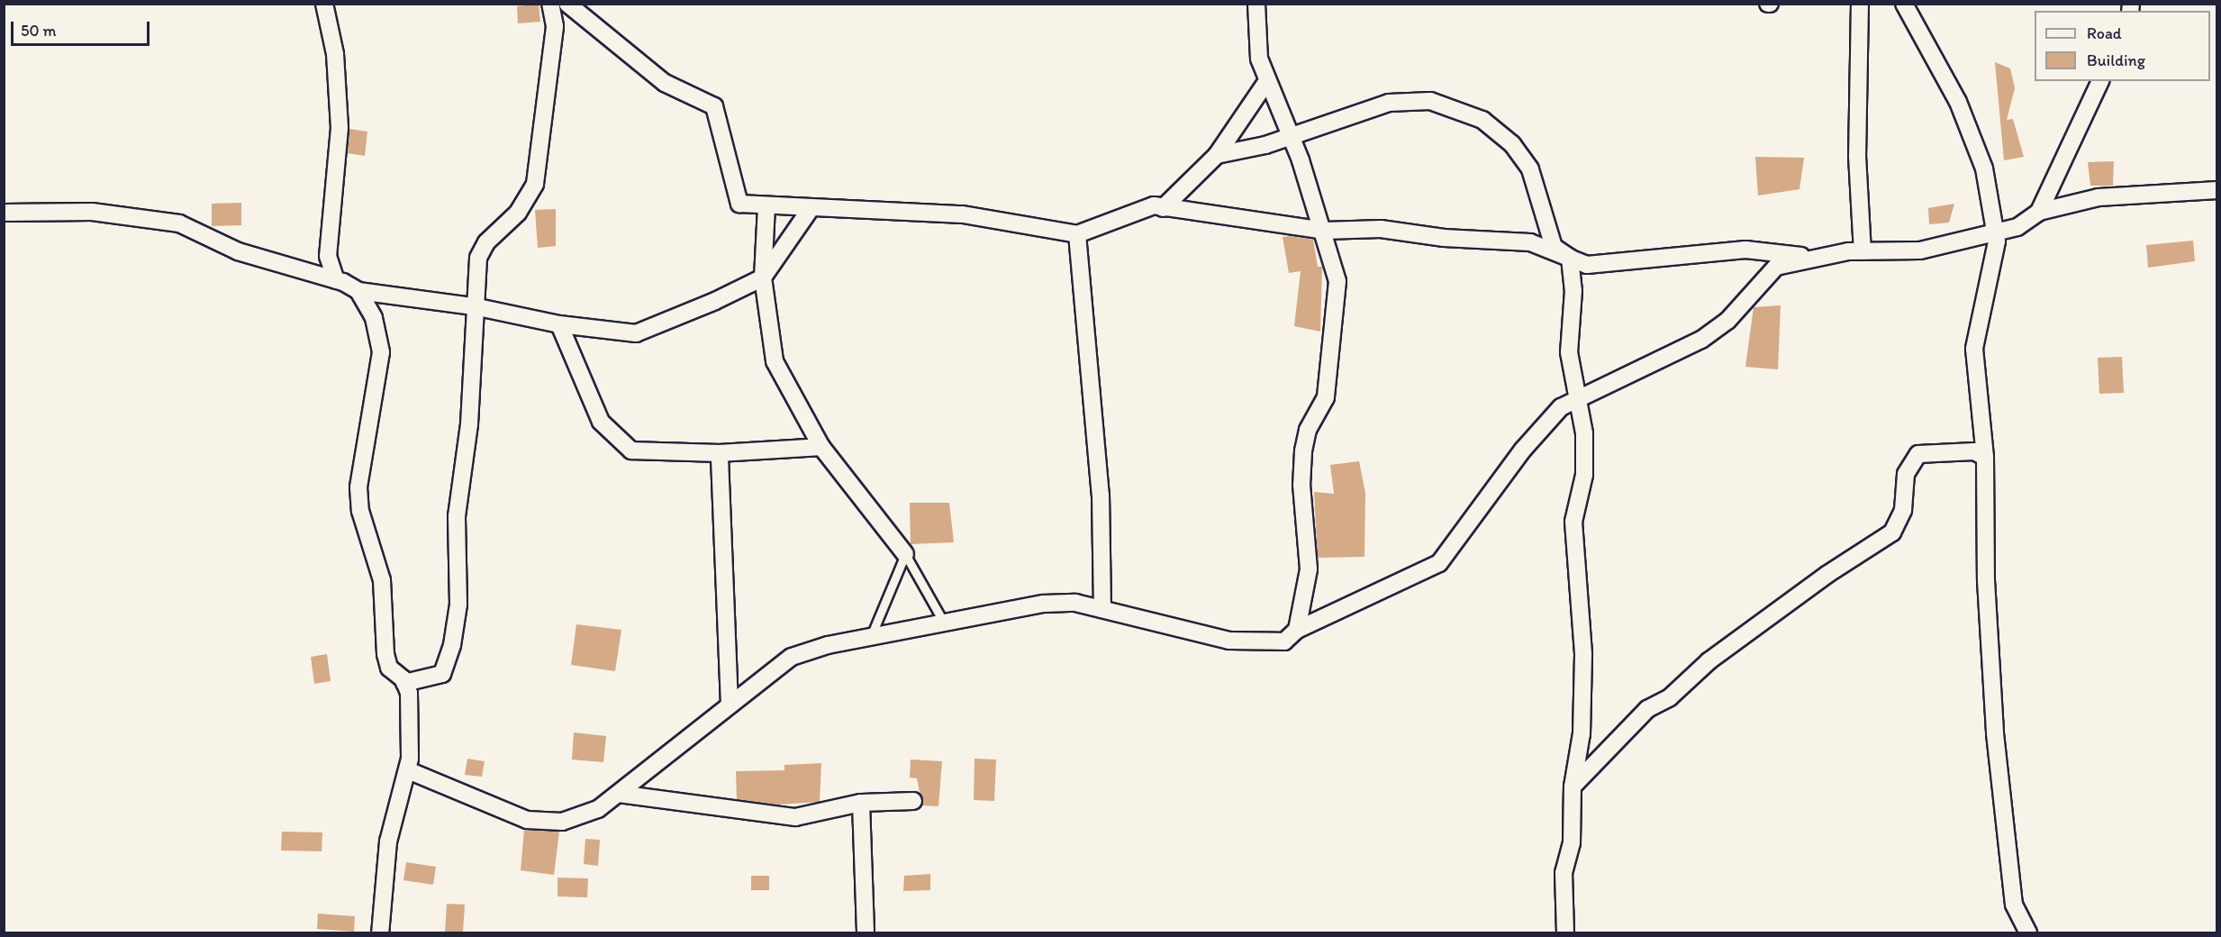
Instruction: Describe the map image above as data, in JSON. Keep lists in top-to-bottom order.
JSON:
{
  "legend": ["Road", "Building"],
  "scale_bar": "50 m"
}
